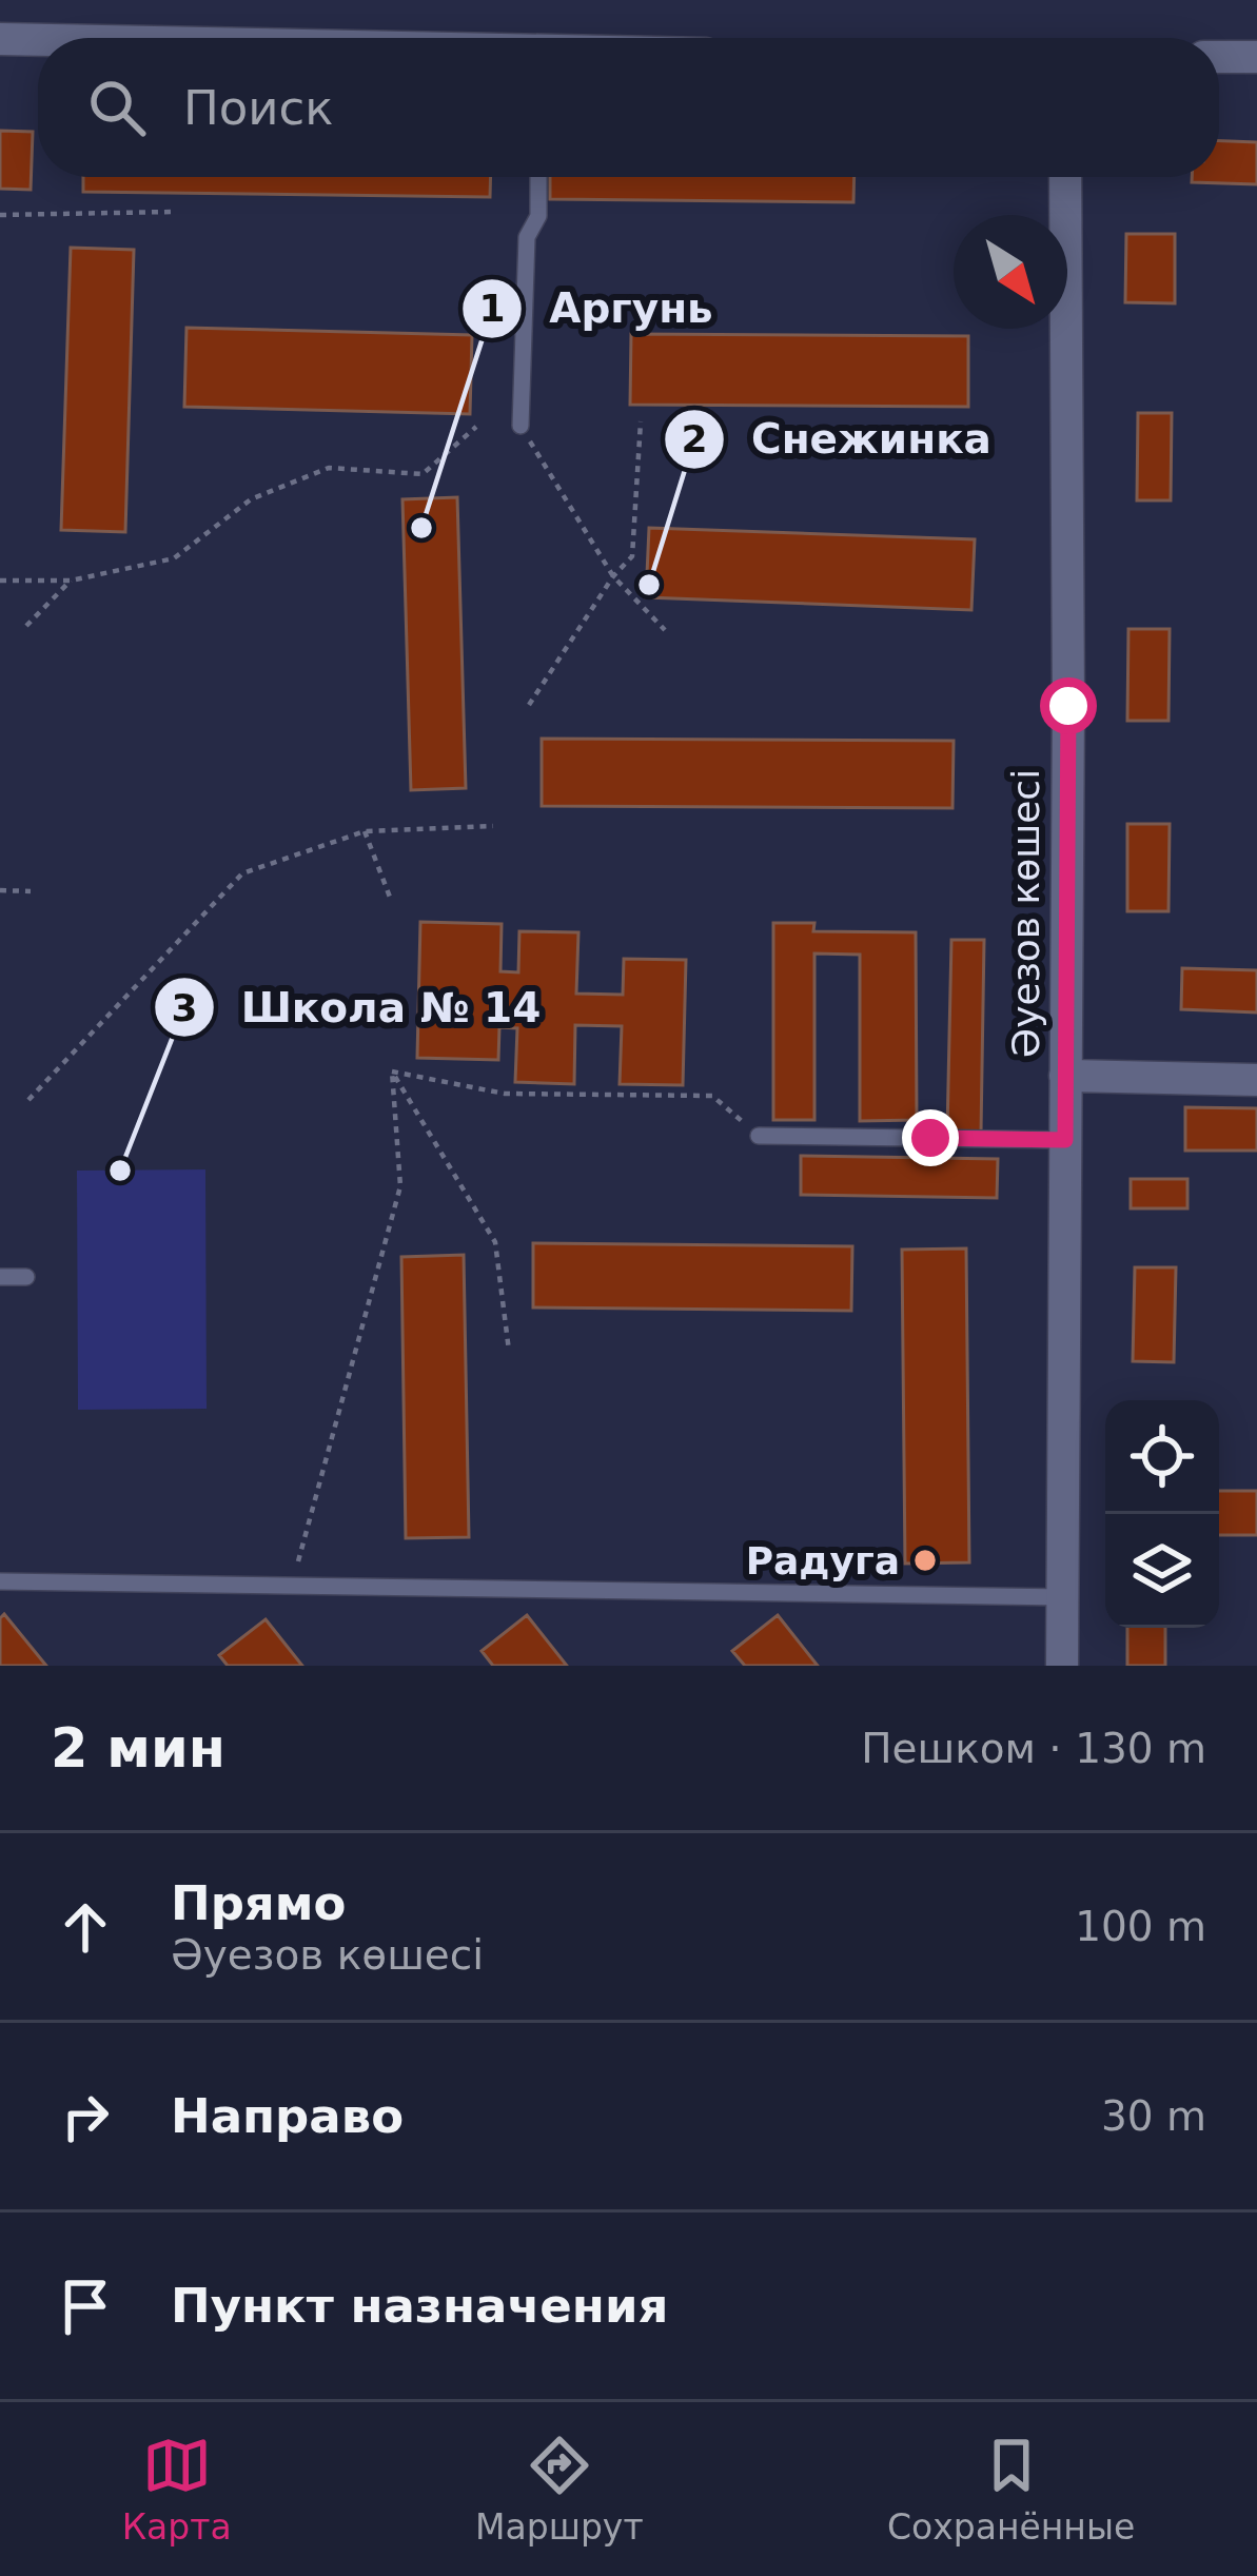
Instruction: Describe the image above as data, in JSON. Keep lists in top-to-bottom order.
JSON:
{
  "streets": {
    "street": ["Әуезов көшесі"]
  },
  "places": [
    "Аргунь",
    "Снежинка",
    "Школа № 14",
    "Радуга"
  ],
  "north": "bottom right",
  "page": {
    "search": "Поиск",
    "heading": ["2 мин", "Пешком · 130 m"],
    "list": [
      ["Прямо", "Әуезов көшесі", "100 m"],
      ["Направо", "30 m"],
      "Пункт назначения"
    ],
    "nav": ["Карта", "Маршрут", "Сохранённые"]
  }
}
